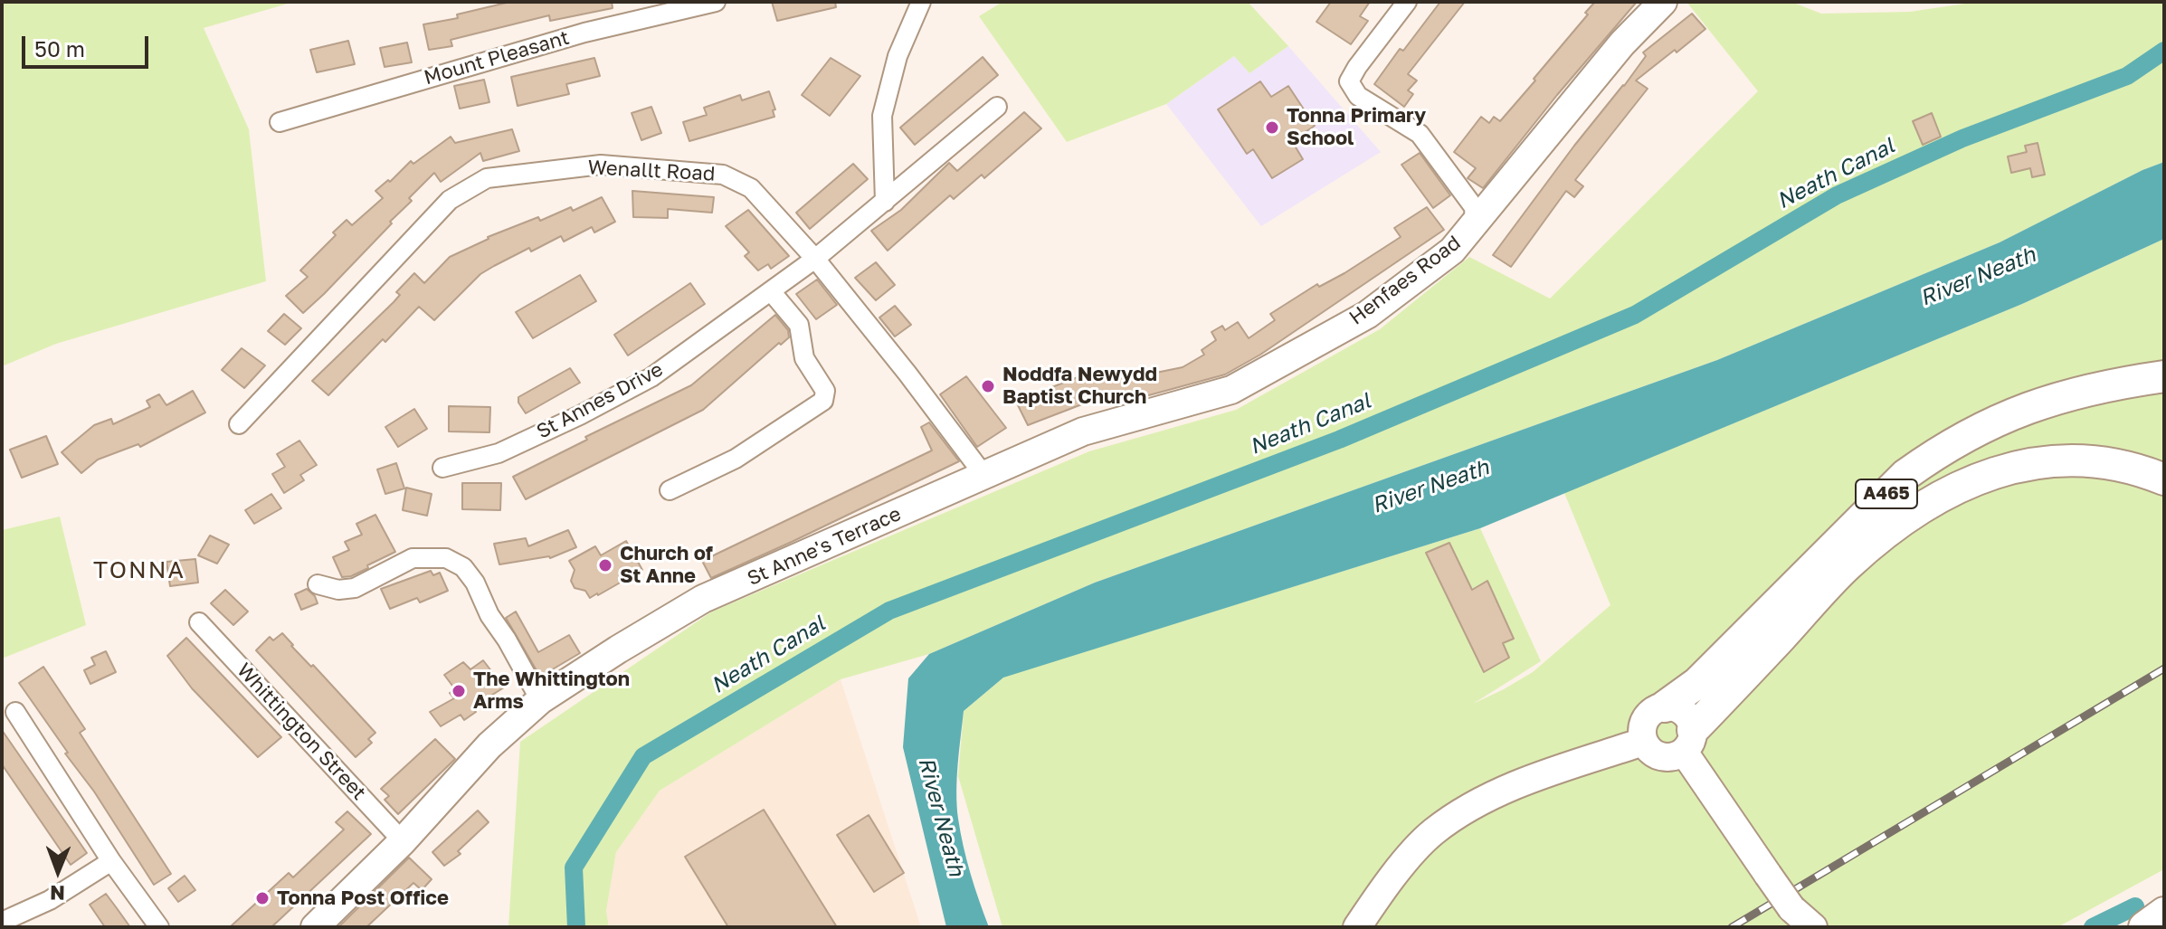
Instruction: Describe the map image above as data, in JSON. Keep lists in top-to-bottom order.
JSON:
{
  "streets": {
    "highway": ["A465"],
    "main road": ["Henfaes Road", "St Anne's Terrace"],
    "street": [
      "Mount Pleasant",
      "Wenallt Road",
      "St Annes Drive",
      "Whittington Street"
    ]
  },
  "crossings": [
    ["Wenallt Road", "Henfaes Road"],
    ["Wenallt Road", "St Annes Drive"],
    ["Wenallt Road", "St Anne's Terrace"],
    ["Henfaes Road", "St Anne's Terrace"],
    ["St Anne's Terrace", "Whittington Street"]
  ],
  "districts": ["TONNA"],
  "water": ["Neath Canal", "River Neath"],
  "places": [
    "Tonna Primary School",
    "Noddfa Newydd Baptist Church",
    "Church of St Anne",
    "The Whittington Arms",
    "Tonna Post Office"
  ],
  "scale_bar": "50 m",
  "north": "bottom"
}
